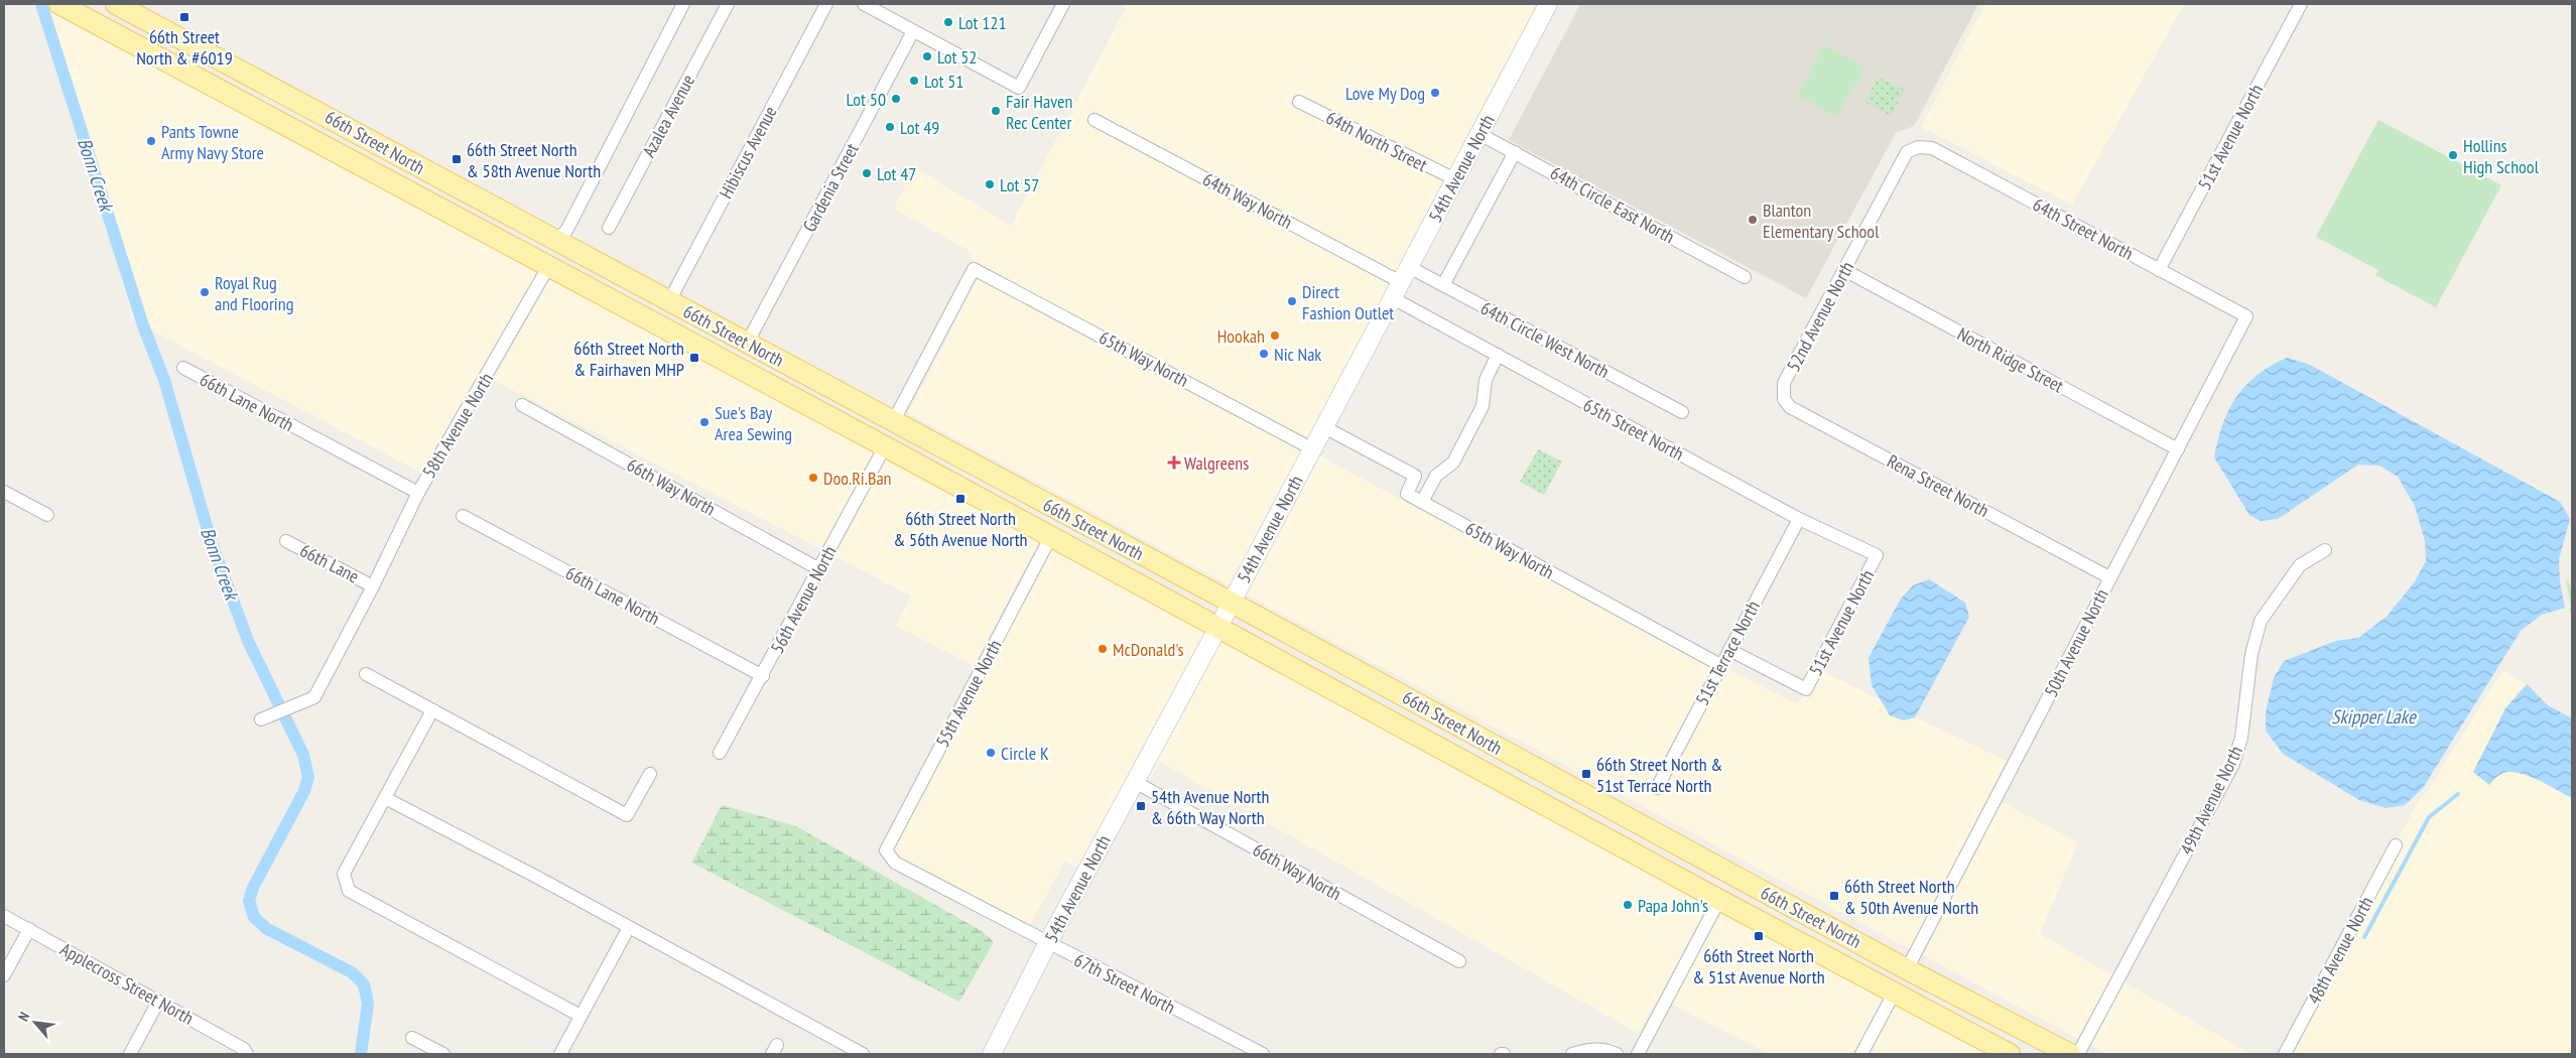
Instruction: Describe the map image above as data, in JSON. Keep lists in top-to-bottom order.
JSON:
{
  "streets": {
    "main road": ["66th Street North", "54th Avenue North"],
    "street": [
      "Azalea Avenue",
      "51st Avenue North",
      "64th North Street",
      "Hibiscus Avenue",
      "Gardenia Street",
      "64th Way North",
      "64th Circle East North",
      "64th Street North",
      "52nd Avenue North",
      "64th Circle West North",
      "65th Way North",
      "North Ridge Street",
      "66th Lane North",
      "58th Avenue North",
      "65th Street North",
      "Rena Street North",
      "66th Way North",
      "66th Lane",
      "56th Avenue North",
      "50th Avenue North",
      "51st Terrace North",
      "55th Avenue North",
      "49th Avenue North",
      "48th Avenue North",
      "Applecross Street North",
      "67th Street North"
    ]
  },
  "crossings": [
    ["51st Avenue North", "64th Street North"],
    ["51st Avenue North", "65th Street North"],
    ["51st Avenue North", "51st Terrace North"],
    ["64th North Street", "54th Avenue North"],
    ["66th Street North", "Hibiscus Avenue"],
    ["66th Street North", "54th Avenue North"],
    ["66th Street North", "Gardenia Street"],
    ["66th Street North", "65th Way North"],
    ["66th Street North", "58th Avenue North"],
    ["66th Street North", "56th Avenue North"],
    ["66th Street North", "50th Avenue North"],
    ["66th Street North", "55th Avenue North"],
    ["54th Avenue North", "64th Way North"],
    ["54th Avenue North", "64th Circle East North"],
    ["54th Avenue North", "64th Circle West North"],
    ["54th Avenue North", "65th Way North"],
    ["54th Avenue North", "65th Street North"],
    ["54th Avenue North", "66th Way North"],
    ["54th Avenue North", "67th Street North"],
    ["64th Way North", "64th Circle West North"],
    ["64th Street North", "52nd Avenue North"],
    ["64th Street North", "50th Avenue North"],
    ["52nd Avenue North", "North Ridge Street"],
    ["52nd Avenue North", "Rena Street North"],
    ["65th Way North", "51st Terrace North"],
    ["North Ridge Street", "50th Avenue North"],
    ["66th Lane North", "58th Avenue North"],
    ["66th Lane North", "56th Avenue North"],
    ["58th Avenue North", "66th Lane"],
    ["65th Street North", "51st Terrace North"],
    ["Rena Street North", "50th Avenue North"],
    ["66th Way North", "56th Avenue North"],
    ["55th Avenue North", "67th Street North"]
  ],
  "water": ["Bonn Creek", "Skipper Lake"],
  "places": {
    "transit": [
      "66th Street North & #6019",
      "66th Street North & 58th Avenue North",
      "66th Street North & Fairhaven MHP",
      "66th Street North & 56th Avenue North",
      "66th Street North & 51st Terrace North",
      "54th Avenue North & 66th Way North",
      "66th Street North & 50th Avenue North",
      "66th Street North & 51st Avenue North"
    ],
    "other": [
      "Lot 121",
      "Lot 52",
      "Lot 51",
      "Love My Dog",
      "Lot 50",
      "Fair Haven Rec Center",
      "Lot 49",
      "Pants Towne Army Navy Store",
      "Hollins High School",
      "Lot 47",
      "Lot 57",
      "Blanton Elementary School",
      "Royal Rug and Flooring",
      "Direct Fashion Outlet",
      "Hookah",
      "Nic Nak",
      "Sue's Bay Area Sewing",
      "Doo.Ri.Ban",
      "McDonald's",
      "Circle K",
      "Papa John's"
    ],
    "health": ["Walgreens"]
  },
  "north": "top left"
}
